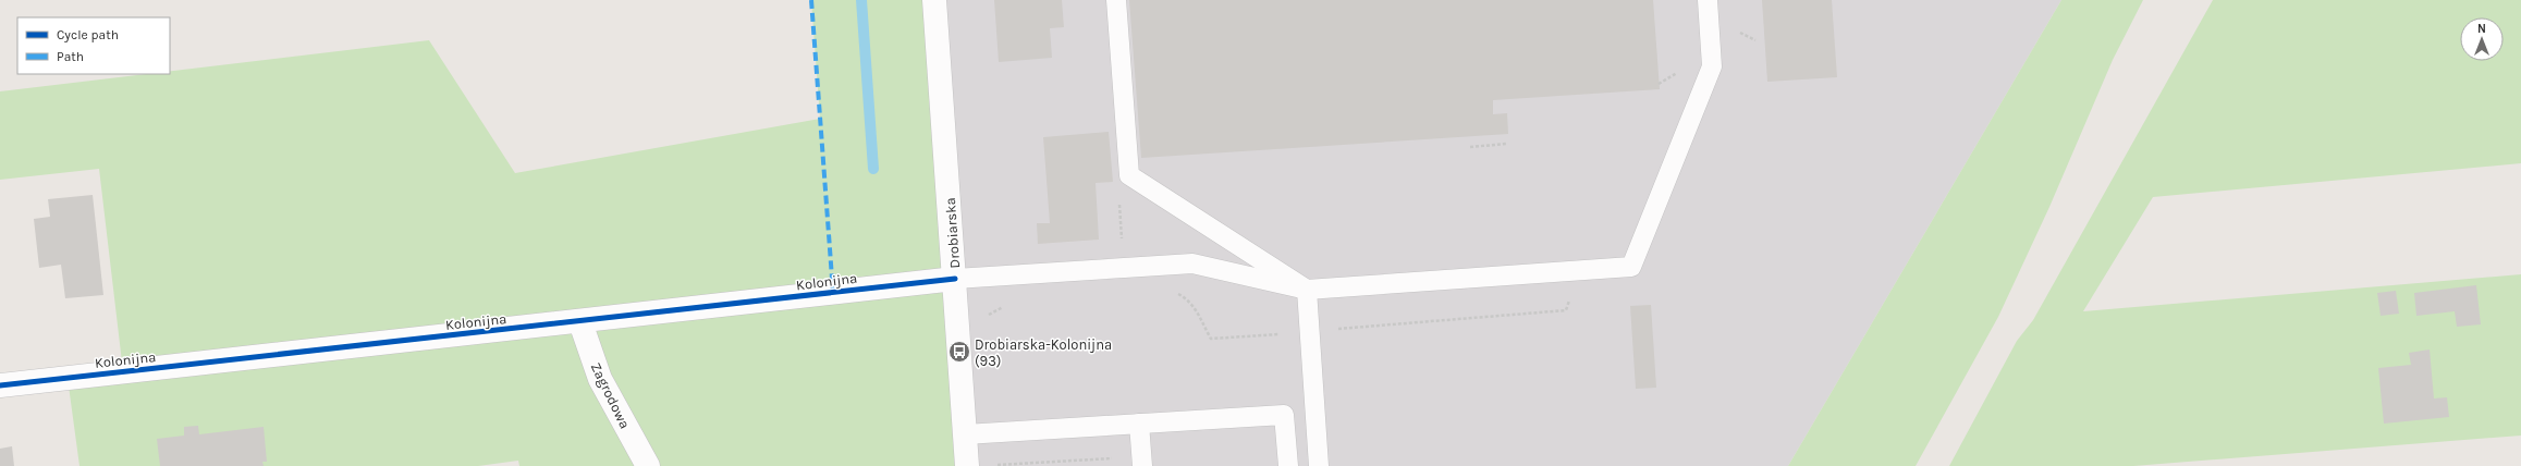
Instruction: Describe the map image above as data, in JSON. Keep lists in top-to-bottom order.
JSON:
{
  "streets": {
    "street": ["Drobiarska", "Kolonijna", "Zagrodowa"]
  },
  "crossings": [
    ["Drobiarska", "Kolonijna"],
    ["Kolonijna", "Zagrodowa"]
  ],
  "places": {
    "bus stop": ["Drobiarska-Kolonijna (93)"]
  },
  "legend": ["Cycle path", "Path"],
  "north": "top"
}
